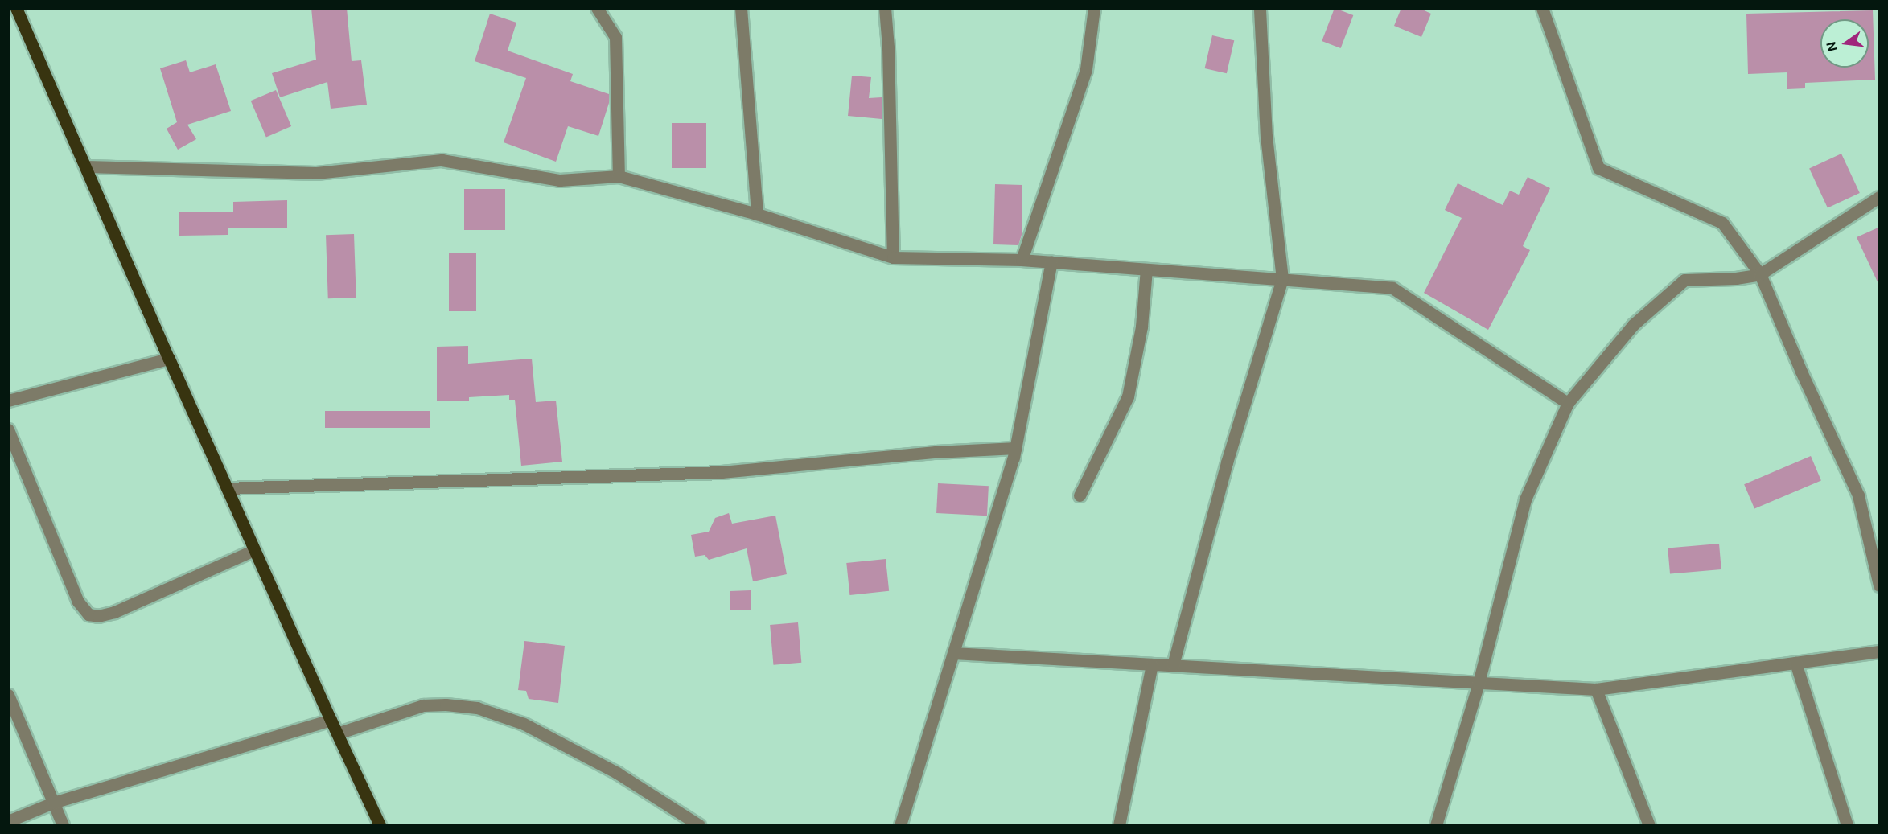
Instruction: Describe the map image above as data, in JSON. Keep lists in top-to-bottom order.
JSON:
{
  "north": "left"
}
